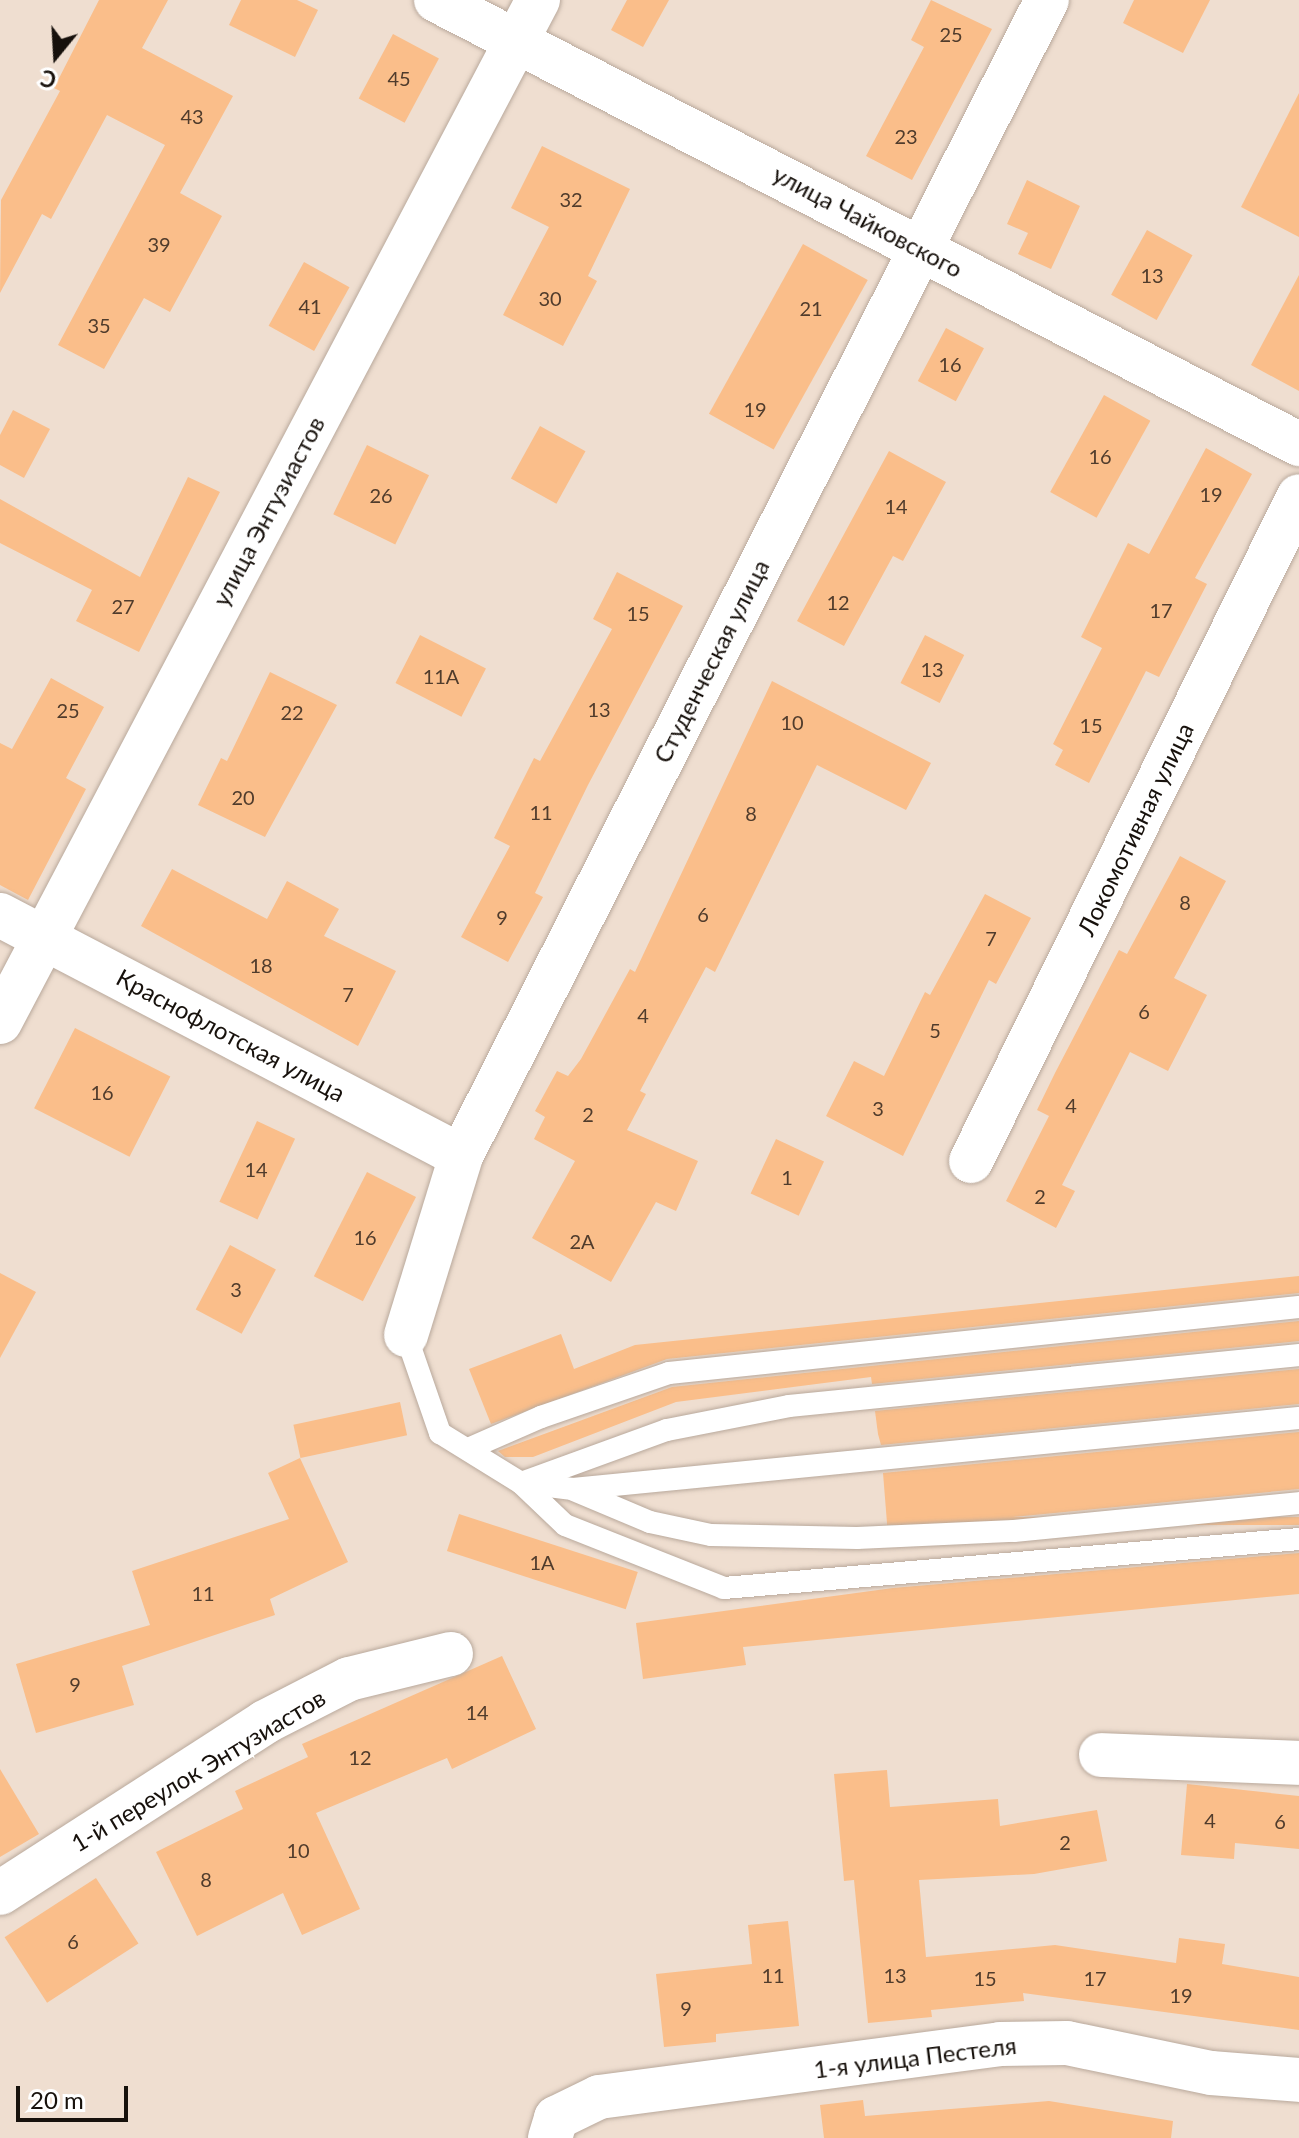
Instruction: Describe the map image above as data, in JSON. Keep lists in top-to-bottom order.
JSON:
{
  "streets": {
    "street": [
      "улица Чайковского",
      "улица Энтузиастов",
      "Студенческая улица",
      "Локомотивная улица",
      "Краснофлотская улица",
      "1-й переулок Энтузиастов",
      "1-я улица Пестеля"
    ]
  },
  "crossings": [
    ["улица Чайковского", "улица Энтузиастов"],
    ["улица Чайковского", "Студенческая улица"],
    ["улица Энтузиастов", "Краснофлотская улица"],
    ["Студенческая улица", "Краснофлотская улица"]
  ],
  "house_numbers": [
    "25",
    "45",
    "43",
    "23",
    "32",
    "39",
    "13",
    "30",
    "41",
    "21",
    "35",
    "16",
    "19",
    "16",
    "19",
    "26",
    "14",
    "12",
    "27",
    "17",
    "15",
    "13",
    "11А",
    "13",
    "25",
    "22",
    "10",
    "15",
    "20",
    "11",
    "8",
    "8",
    "6",
    "9",
    "7",
    "18",
    "7",
    "6",
    "4",
    "5",
    "16",
    "4",
    "3",
    "2",
    "14",
    "1",
    "2",
    "16",
    "2А",
    "3",
    "1А",
    "11",
    "9",
    "14",
    "12",
    "4",
    "6",
    "2",
    "10",
    "8",
    "6",
    "11",
    "13",
    "15",
    "17",
    "19",
    "9"
  ],
  "scale_bar": "20 m",
  "north": "bottom"
}
